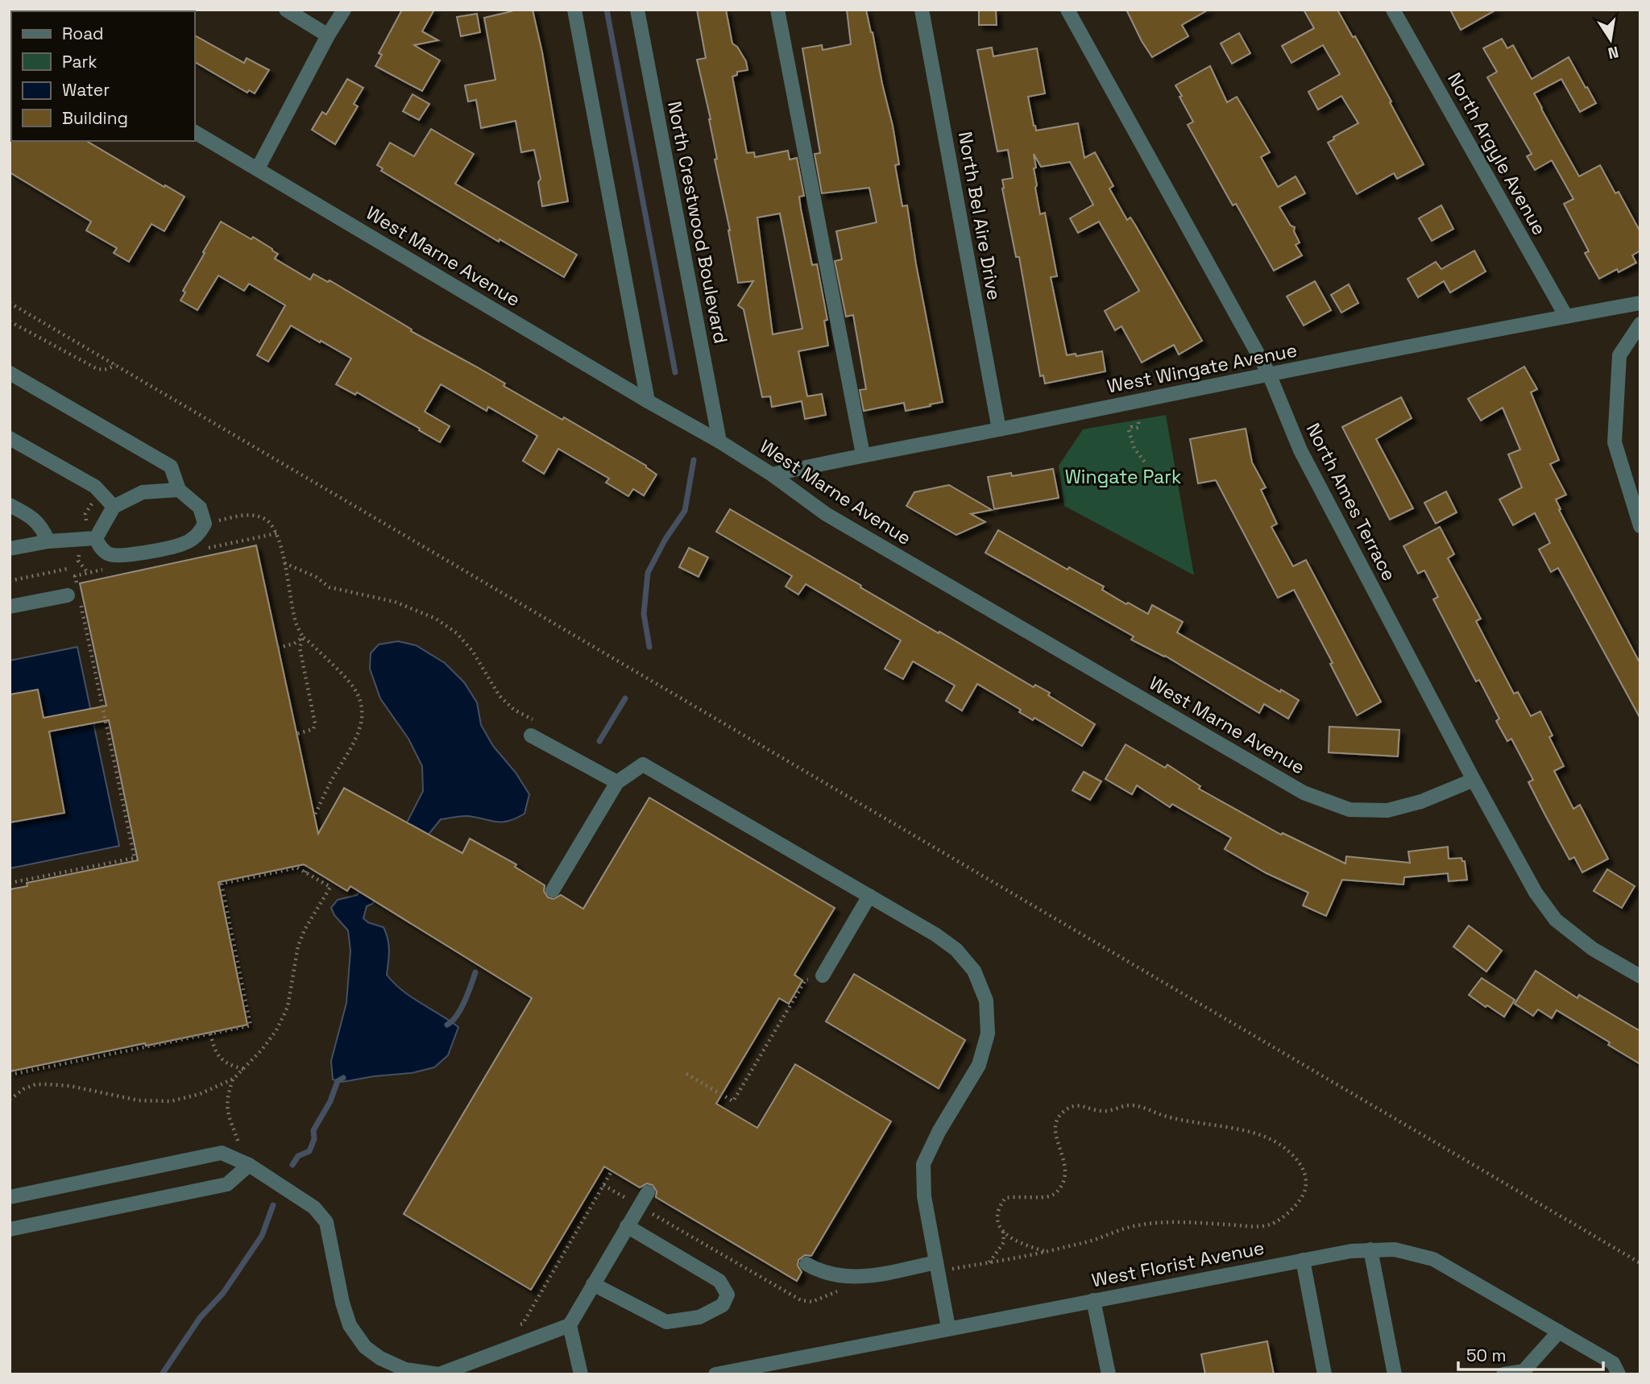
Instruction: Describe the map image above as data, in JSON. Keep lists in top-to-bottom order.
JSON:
{
  "streets": {
    "street": [
      "North Argyle Avenue",
      "North Bel Aire Drive",
      "North Crestwood Boulevard",
      "West Marne Avenue",
      "West Wingate Avenue",
      "North Ames Terrace",
      "West Florist Avenue"
    ]
  },
  "crossings": [
    ["North Argyle Avenue", "West Wingate Avenue"],
    ["North Bel Aire Drive", "West Wingate Avenue"],
    ["North Crestwood Boulevard", "West Marne Avenue"],
    ["West Marne Avenue", "West Wingate Avenue"],
    ["West Marne Avenue", "North Ames Terrace"],
    ["West Wingate Avenue", "North Ames Terrace"]
  ],
  "parks": ["Wingate Park"],
  "legend": [
    "Road",
    "Park",
    "Water",
    "Building"
  ],
  "scale_bar": "50 m",
  "north": "bottom"
}
